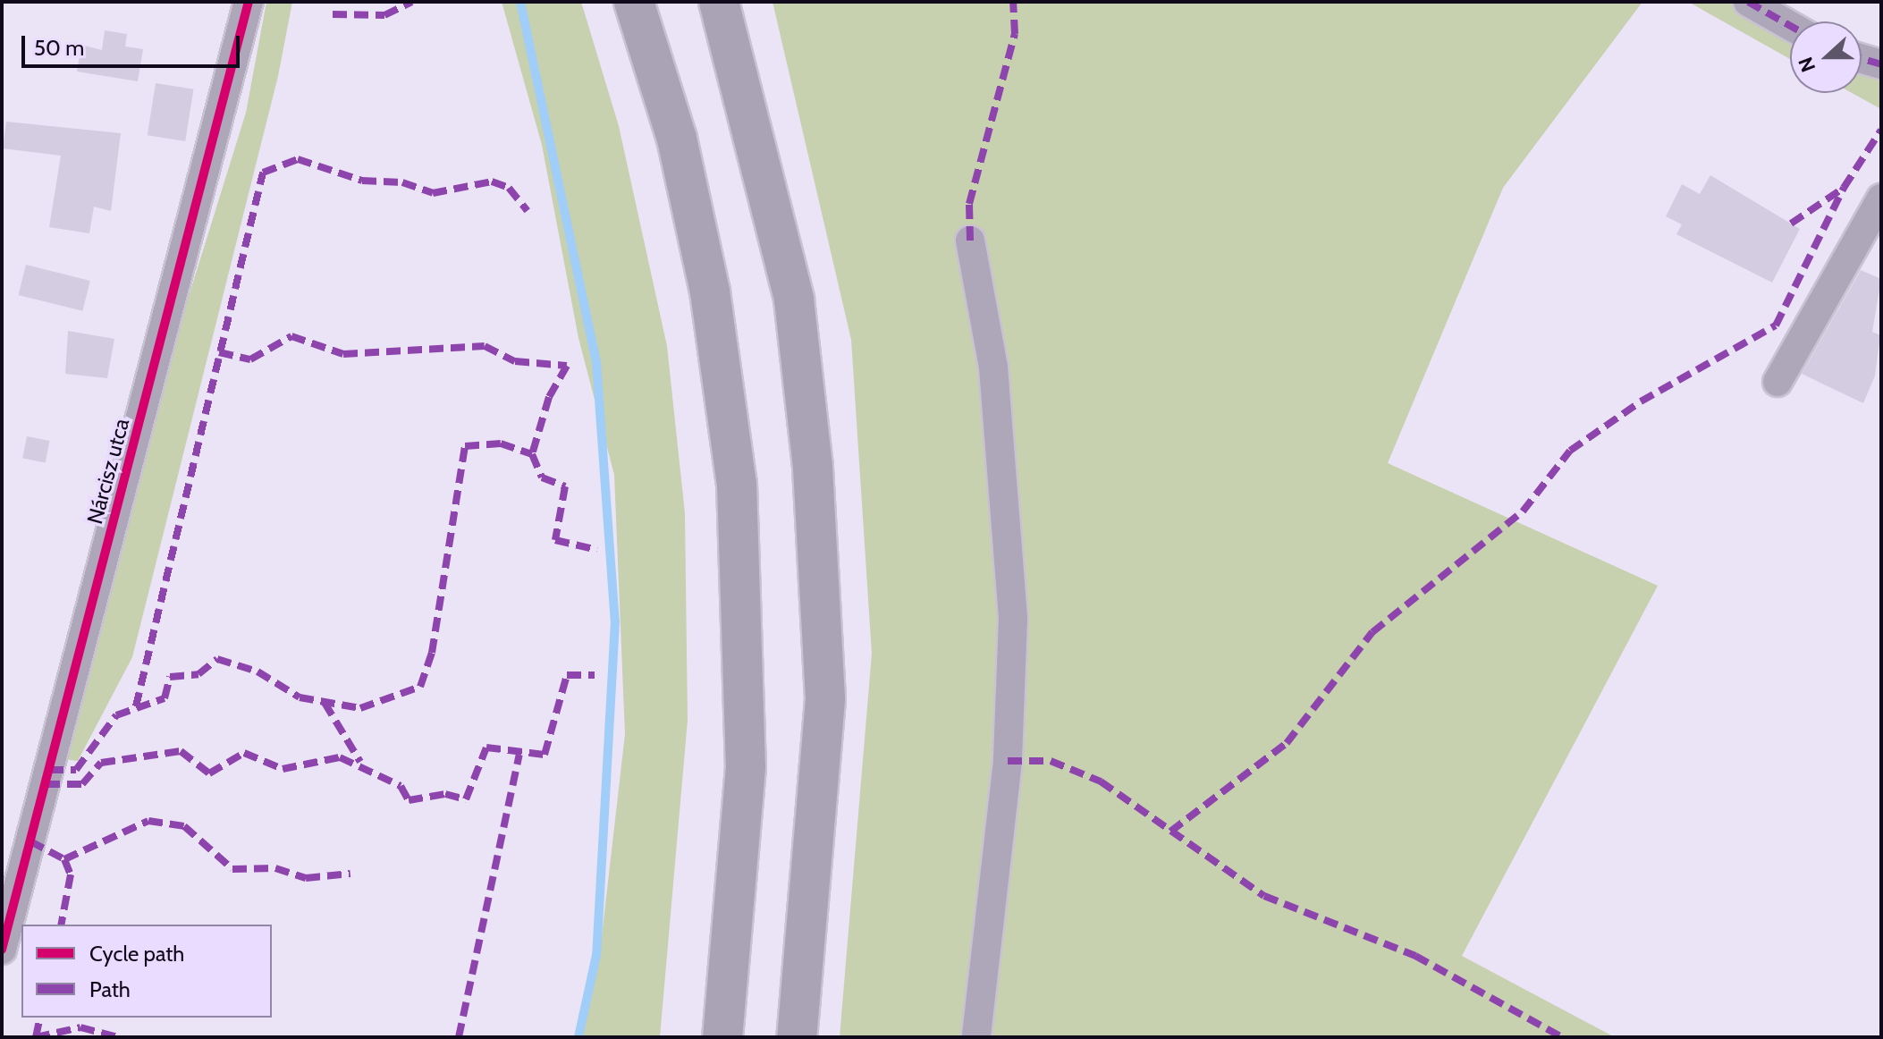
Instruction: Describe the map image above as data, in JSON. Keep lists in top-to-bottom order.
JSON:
{
  "streets": {
    "street": ["Nárcisz utca"]
  },
  "legend": ["Cycle path", "Path"],
  "scale_bar": "50 m",
  "north": "left"
}
